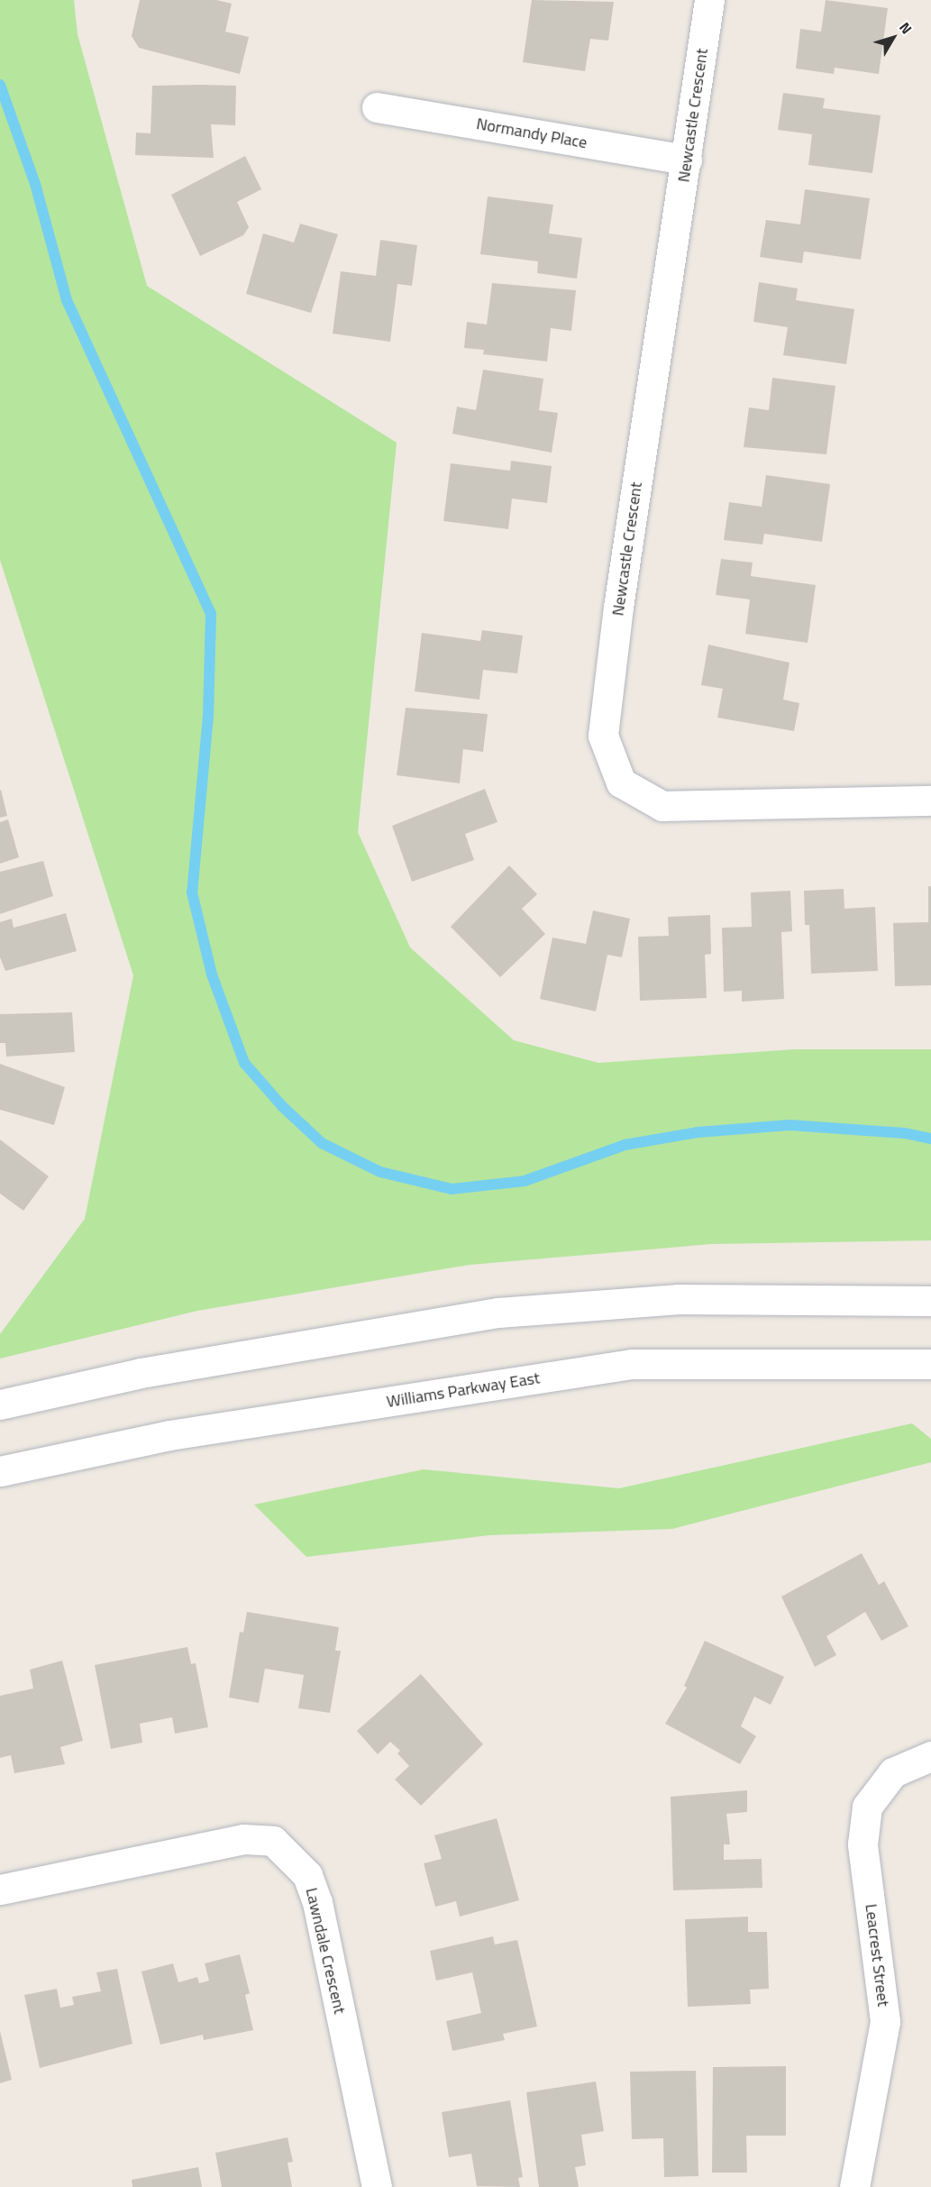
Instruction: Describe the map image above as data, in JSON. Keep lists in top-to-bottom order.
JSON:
{
  "streets": {
    "street": [
      "Newcastle Crescent",
      "Normandy Place",
      "Williams Parkway East",
      "Lawndale Crescent",
      "Leacrest Street"
    ]
  },
  "crossings": [
    ["Newcastle Crescent", "Normandy Place"]
  ],
  "north": "top right"
}
